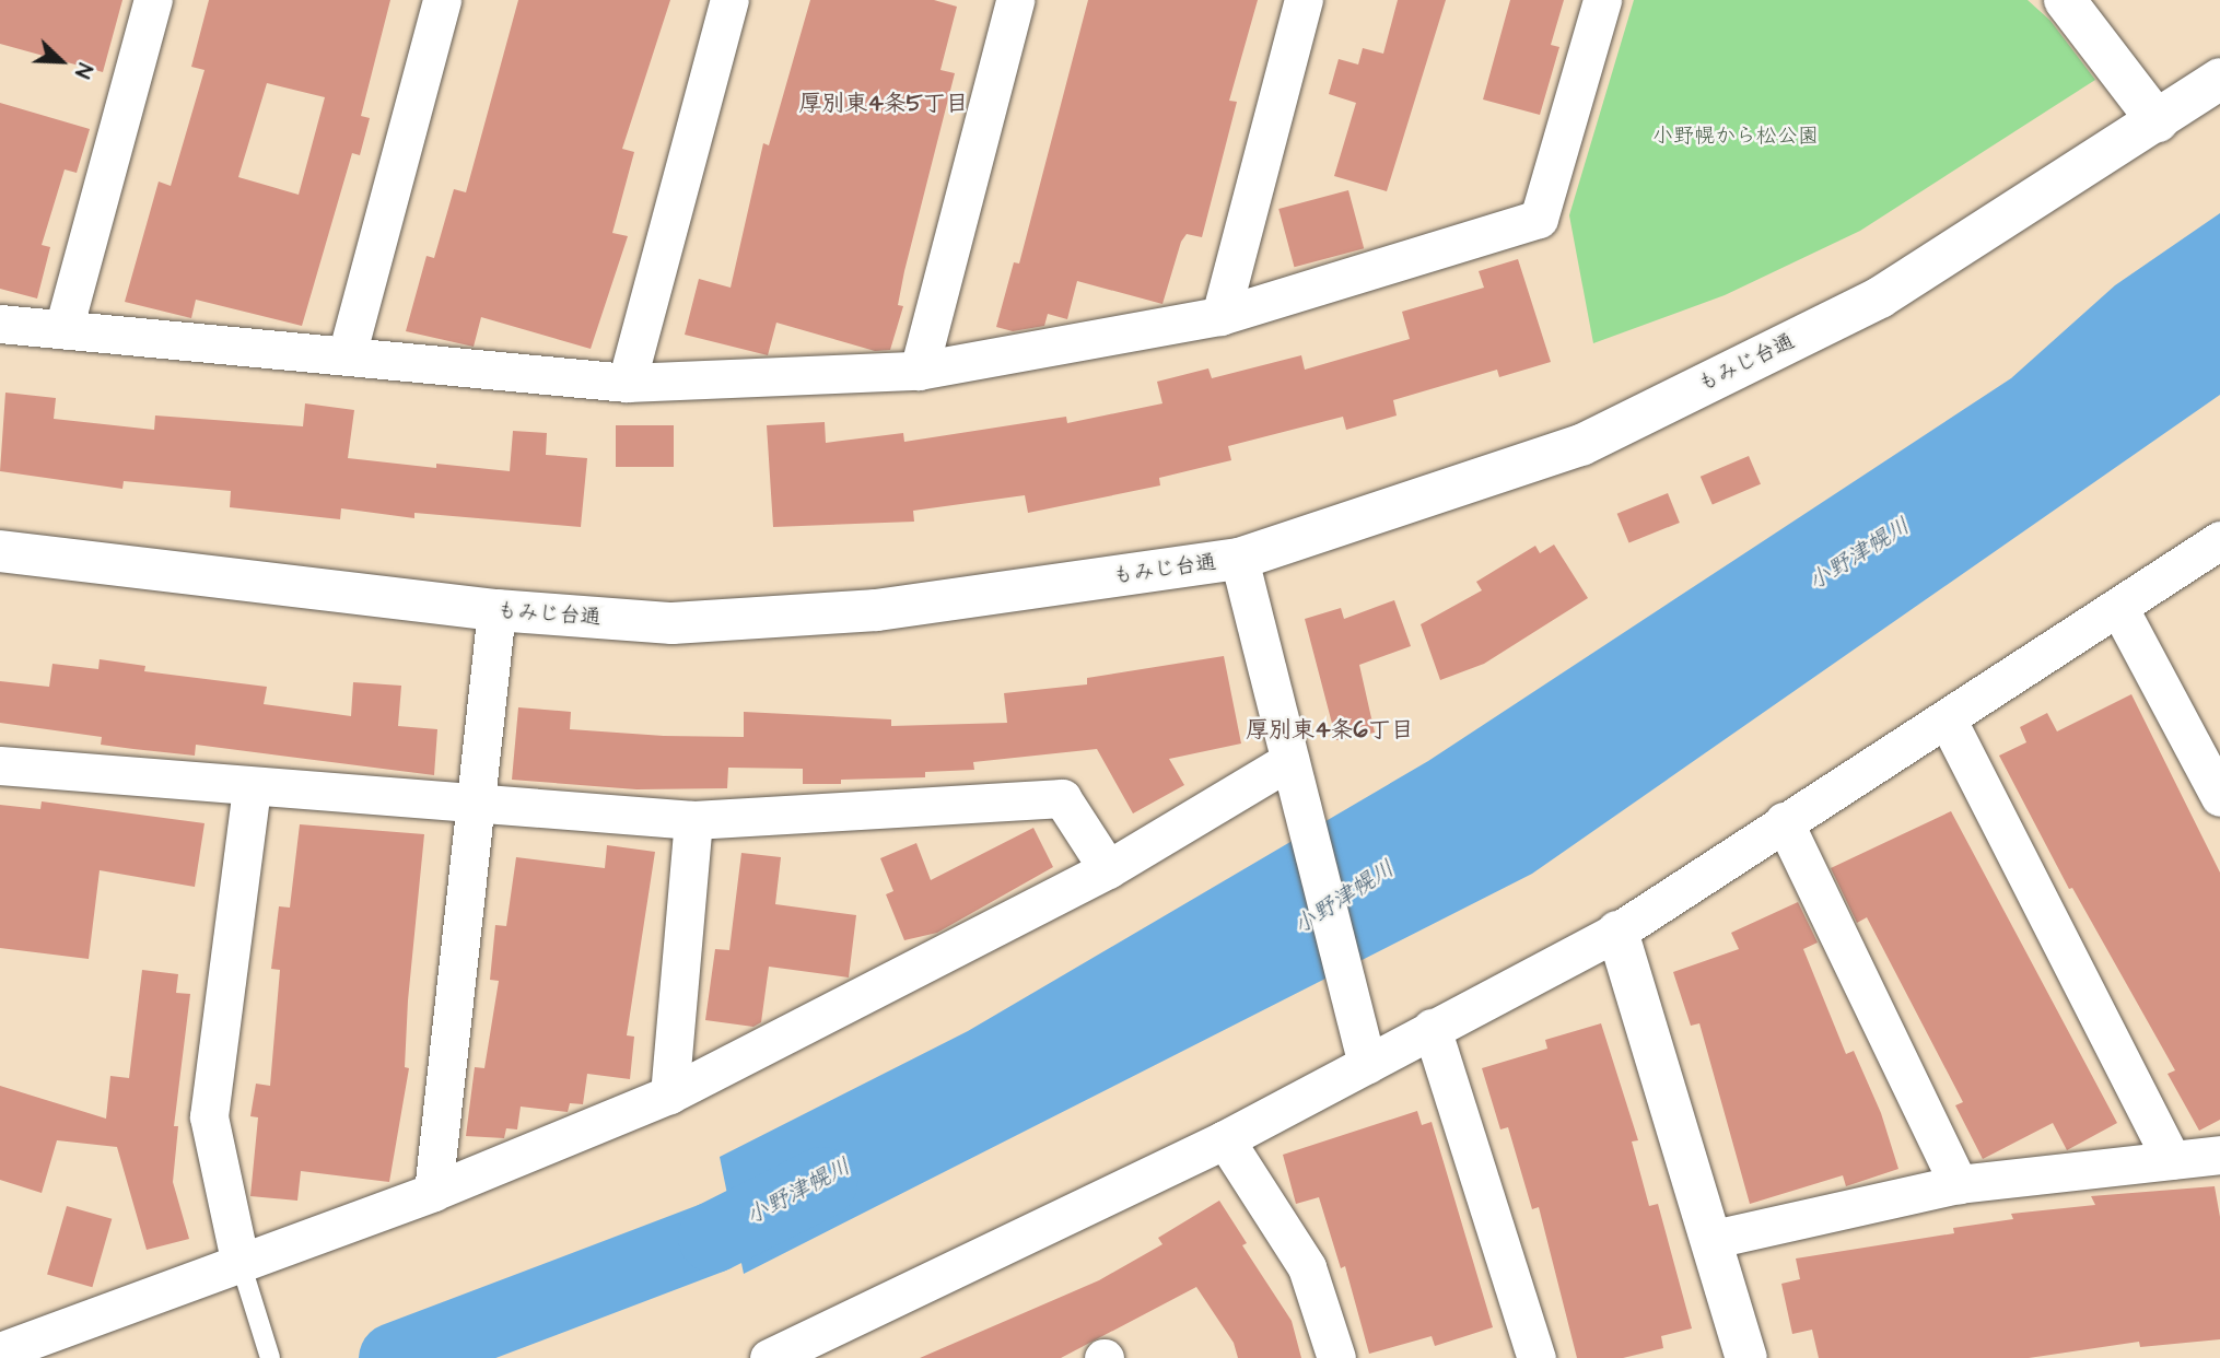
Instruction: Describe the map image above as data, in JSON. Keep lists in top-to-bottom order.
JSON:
{
  "streets": {
    "street": ["もみじ台通"]
  },
  "districts": ["厚別東4条5丁目", "厚別東4条6丁目"],
  "water": ["小野津幌川"],
  "parks": ["小野幌から松公園"],
  "north": "bottom right"
}
